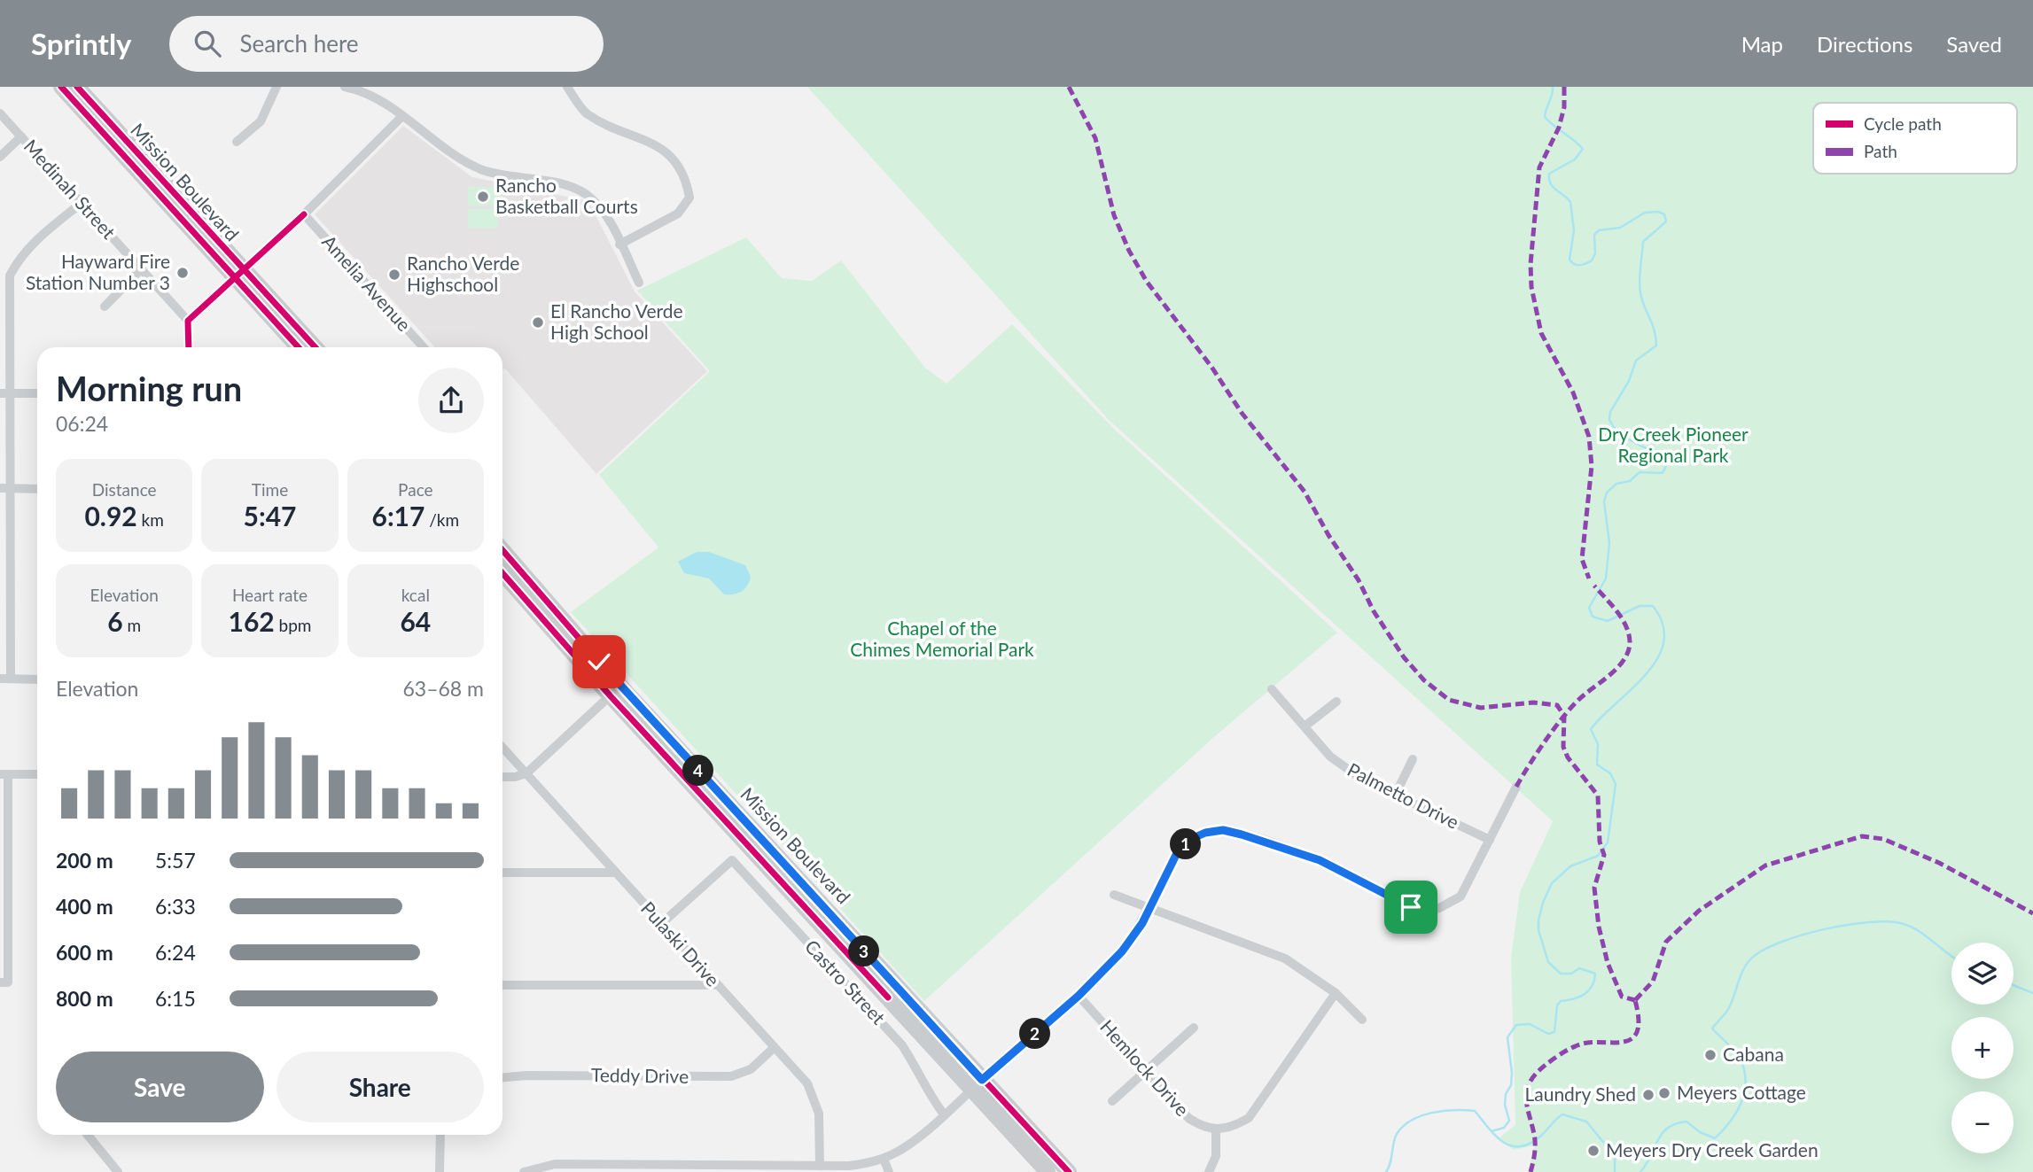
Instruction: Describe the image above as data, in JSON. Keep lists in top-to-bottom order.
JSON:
{
  "streets": {
    "main road": ["Mission Boulevard"],
    "street": [
      "Medinah Street",
      "Amelia Avenue",
      "Palmetto Drive",
      "Pulaski Drive",
      "Castro Street",
      "Hemlock Drive",
      "Teddy Drive"
    ]
  },
  "crossings": [
    ["Pulaski Drive", "Castro Street"],
    ["Pulaski Drive", "Teddy Drive"]
  ],
  "parks": ["Dry Creek Pioneer Regional Park", "Chapel of the Chimes Memorial Park"],
  "places": [
    "Rancho Basketball Courts",
    "Hayward Fire Station Number 3",
    "Rancho Verde Highschool",
    "El Rancho Verde High School",
    "Cabana",
    "Meyers Cottage",
    "Laundry Shed",
    "Meyers Dry Creek Garden"
  ],
  "legend": ["Cycle path", "Path"],
  "page": {
    "header": "Sprintly",
    "search": "Search here",
    "nav": ["Map", "Directions", "Saved"],
    "heading": ["Morning run", "06:24"],
    "stats": [
      ["Distance", "0.92 km"],
      ["Time", "5:47"],
      ["Pace", "6:17 /km"],
      ["Elevation", "6 m"],
      ["Heart rate", "162 bpm"],
      ["kcal", "64"]
    ],
    "chart": ["Elevation", "63–68 m"],
    "pins": [
      "4",
      "1",
      "3",
      "2"
    ],
    "list": [
      {
        "name": "200 m",
        "note": "5:57"
      },
      {
        "name": "400 m",
        "note": "6:33"
      },
      {
        "name": "600 m",
        "note": "6:24"
      },
      {
        "name": "800 m",
        "note": "6:15"
      }
    ],
    "map_buttons": ["+", "−"],
    "buttons": ["Save", "Share"]
  }
}
